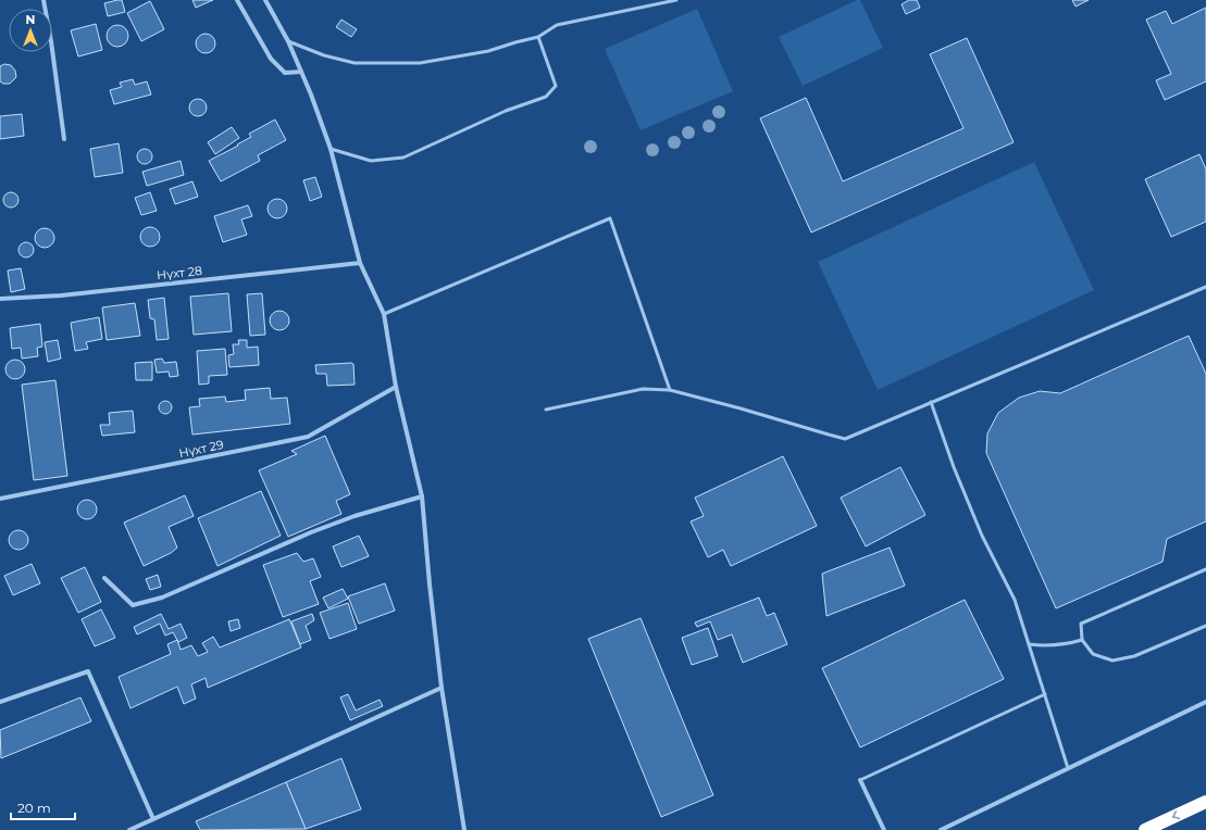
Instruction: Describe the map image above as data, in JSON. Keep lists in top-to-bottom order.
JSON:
{
  "streets": {
    "street": ["Нүхт 28", "Нүхт 29"]
  },
  "scale_bar": "20 m",
  "north": "top"
}
